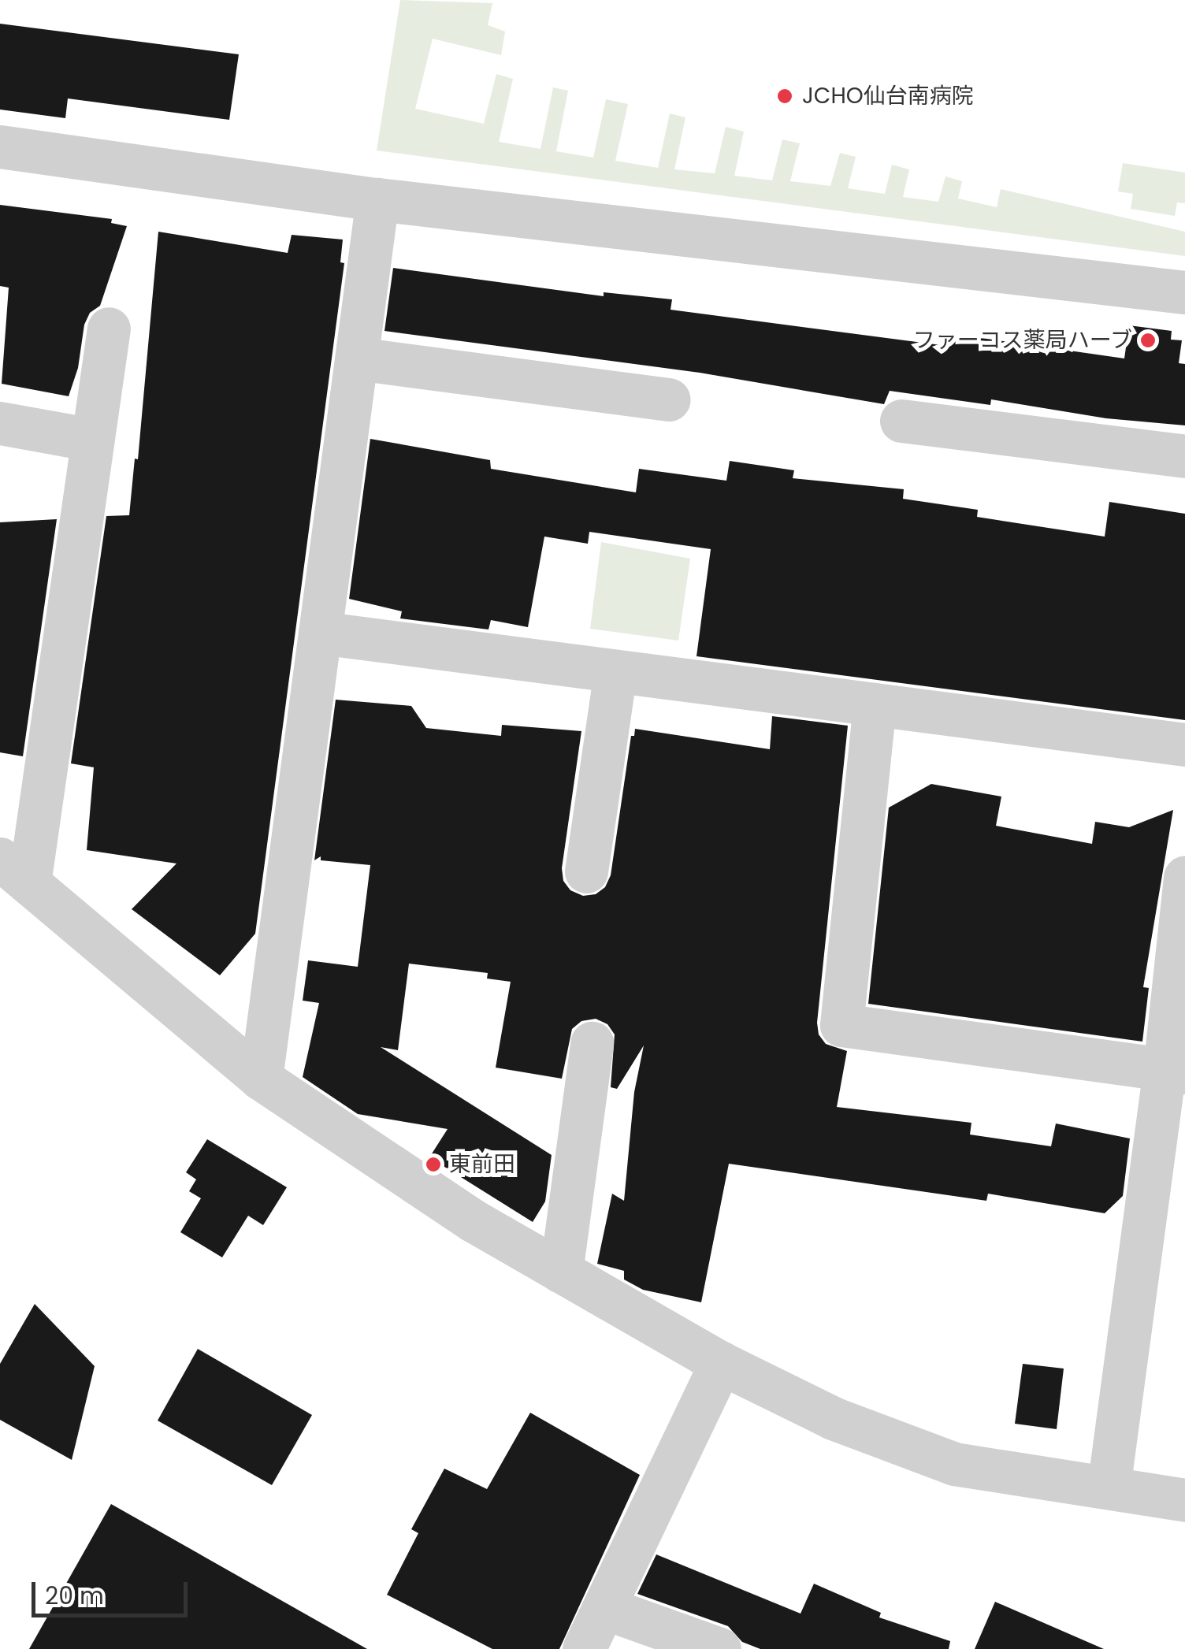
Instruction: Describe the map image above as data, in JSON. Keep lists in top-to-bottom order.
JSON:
{
  "places": ["JCHO仙台南病院", "ファーコス薬局ハーブ", "東前田"],
  "scale_bar": "20 m"
}
